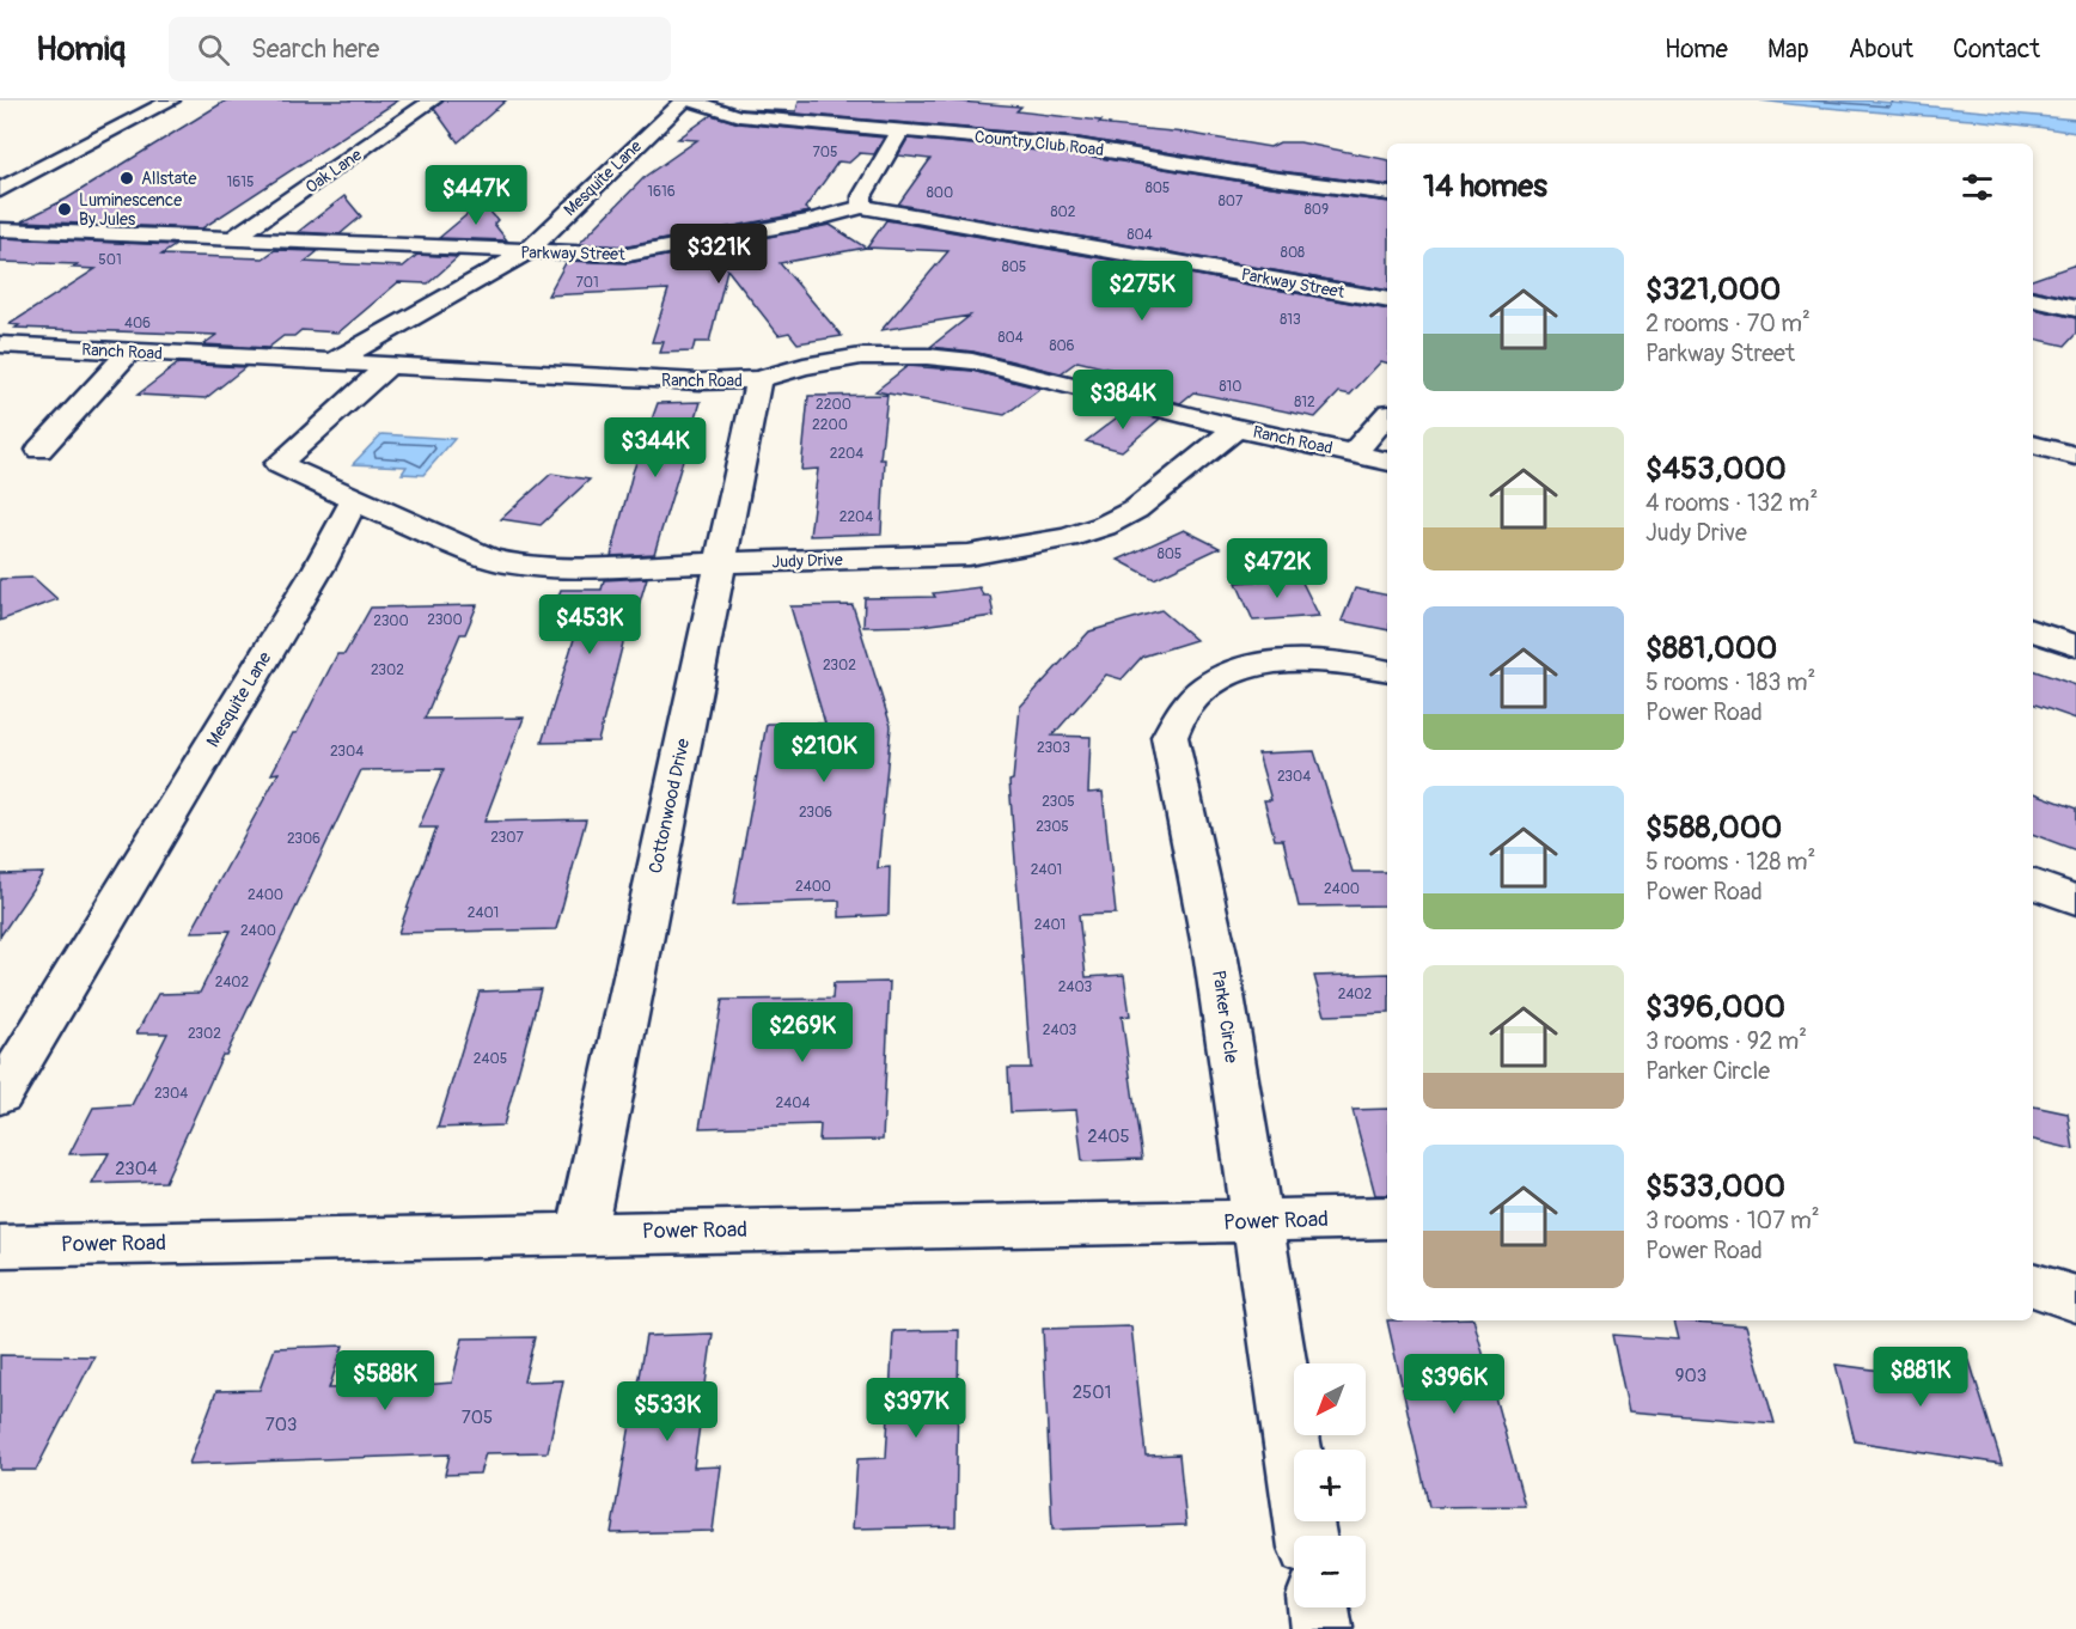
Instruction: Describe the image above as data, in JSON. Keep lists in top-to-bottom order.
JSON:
{
  "streets": {
    "street": [
      "Country Club Road",
      "Oak Lane",
      "Mesquite Lane",
      "Parkway Street",
      "Ranch Road",
      "Judy Drive",
      "Cottonwood Drive",
      "Parker Circle",
      "Power Road"
    ]
  },
  "crossings": [
    ["Country Club Road", "Mesquite Lane"],
    ["Oak Lane", "Parkway Street"],
    ["Mesquite Lane", "Parkway Street"],
    ["Mesquite Lane", "Ranch Road"],
    ["Mesquite Lane", "Judy Drive"],
    ["Ranch Road", "Judy Drive"],
    ["Ranch Road", "Cottonwood Drive"],
    ["Judy Drive", "Cottonwood Drive"],
    ["Cottonwood Drive", "Power Road"],
    ["Parker Circle", "Power Road"]
  ],
  "places": ["Allstate", "Luminescence By Jules"],
  "house_numbers": [
    "705",
    "1615",
    "805",
    "1616",
    "800",
    "807",
    "809",
    "802",
    "804",
    "808",
    "501",
    "805",
    "701",
    "813",
    "406",
    "804",
    "806",
    "810",
    "812",
    "2200",
    "2200",
    "2204",
    "2204",
    "805",
    "2300",
    "2300",
    "2302",
    "2302",
    "2303",
    "2304",
    "2304",
    "2305",
    "2306",
    "2305",
    "2307",
    "2306",
    "2401",
    "2400",
    "2400",
    "2400",
    "2401",
    "2401",
    "2400",
    "2402",
    "2403",
    "2402",
    "2403",
    "2302",
    "2405",
    "2304",
    "2404",
    "2405",
    "2304",
    "903",
    "2501",
    "705",
    "703"
  ],
  "north": "bottom left",
  "page": {
    "header": "Homiq",
    "search": "Search here",
    "nav": [
      "Home",
      "Map",
      "About",
      "Contact"
    ],
    "heading": "14 homes",
    "price": [
      "$447K",
      "$321K",
      "$275K",
      "$384K",
      "$344K",
      "$472K",
      "$453K",
      "$210K",
      "$269K",
      "$881K",
      "$588K",
      "$396K",
      "$397K",
      "$533K"
    ],
    "list": [
      {
        "name": "$321,000",
        "note": "2 rooms · 70 m² · Parkway Street"
      },
      {
        "name": "$453,000",
        "note": "4 rooms · 132 m² · Judy Drive"
      },
      {
        "name": "$881,000",
        "note": "5 rooms · 183 m² · Power Road"
      },
      {
        "name": "$588,000",
        "note": "5 rooms · 128 m² · Power Road"
      },
      {
        "name": "$396,000",
        "note": "3 rooms · 92 m² · Parker Circle"
      },
      {
        "name": "$533,000",
        "note": "3 rooms · 107 m² · Power Road"
      }
    ],
    "map_buttons": ["+", "−"]
  }
}
